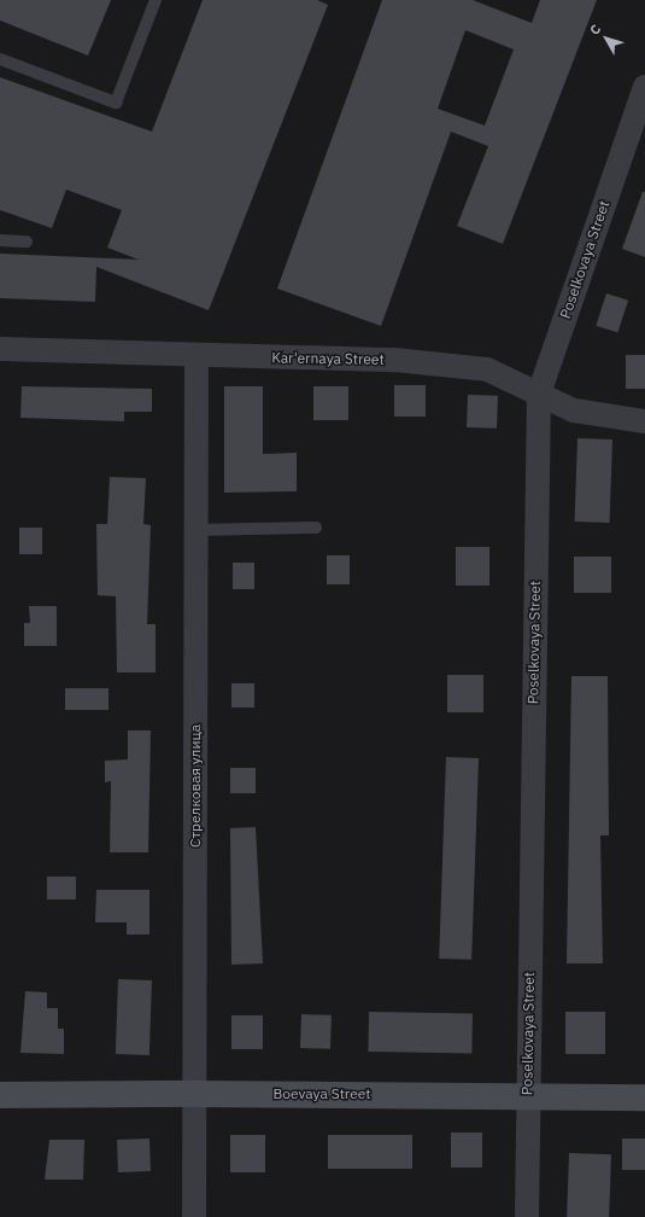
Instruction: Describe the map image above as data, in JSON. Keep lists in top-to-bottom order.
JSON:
{
  "streets": {
    "street": [
      "Poselkovaya Street",
      "Kar'ernaya Street",
      "Стрелковая улица",
      "Boevaya Street"
    ]
  },
  "crossings": [
    ["Poselkovaya Street", "Kar'ernaya Street"],
    ["Poselkovaya Street", "Boevaya Street"],
    ["Kar'ernaya Street", "Стрелковая улица"],
    ["Стрелковая улица", "Boevaya Street"]
  ],
  "north": "top left"
}
